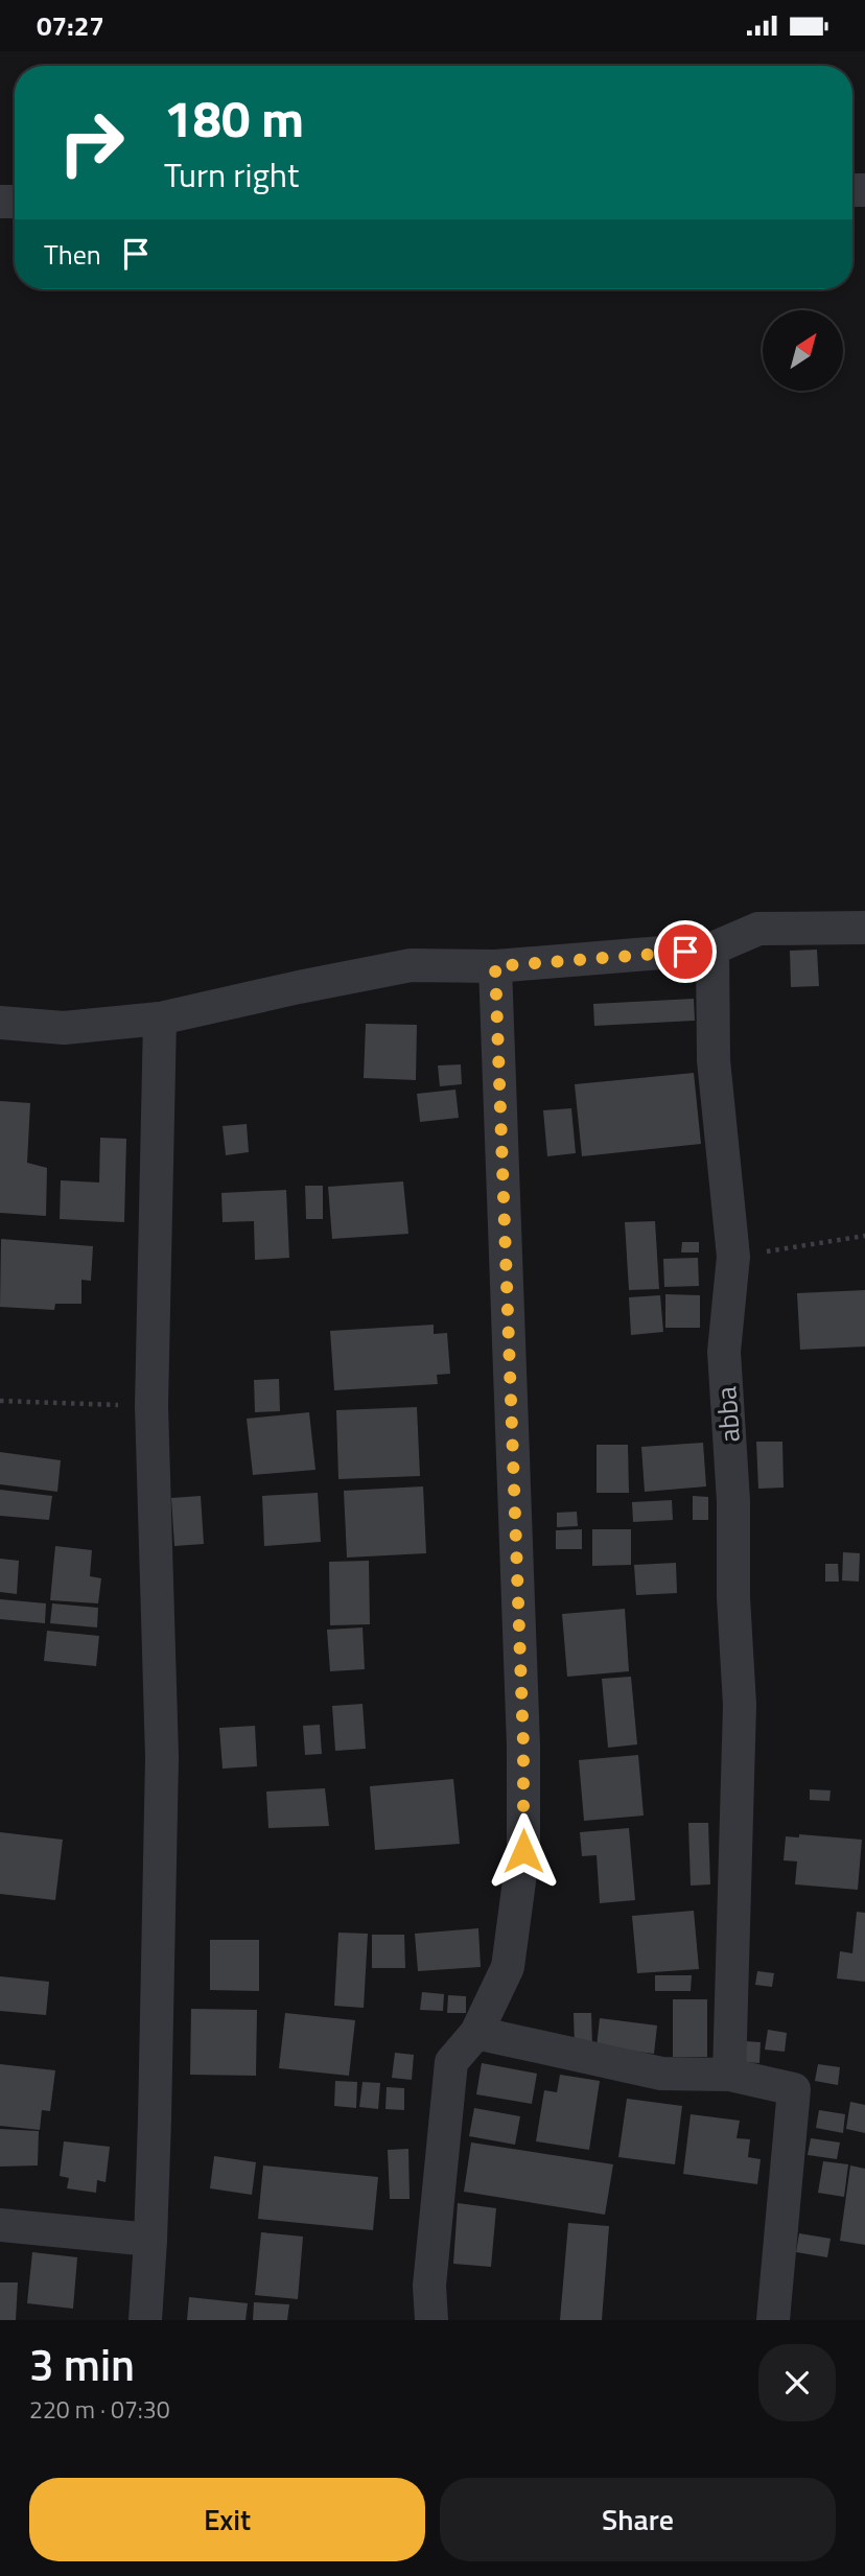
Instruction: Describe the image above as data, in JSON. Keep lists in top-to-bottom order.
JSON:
{
  "streets": {
    "street": ["abba"]
  },
  "north": "top right",
  "page": {
    "status": "07:27",
    "turn": ["180 m", "Turn right"],
    "then": "Then",
    "heading": ["3 min", "220 m · 07:30"],
    "buttons": ["Exit", "Share"]
  }
}
